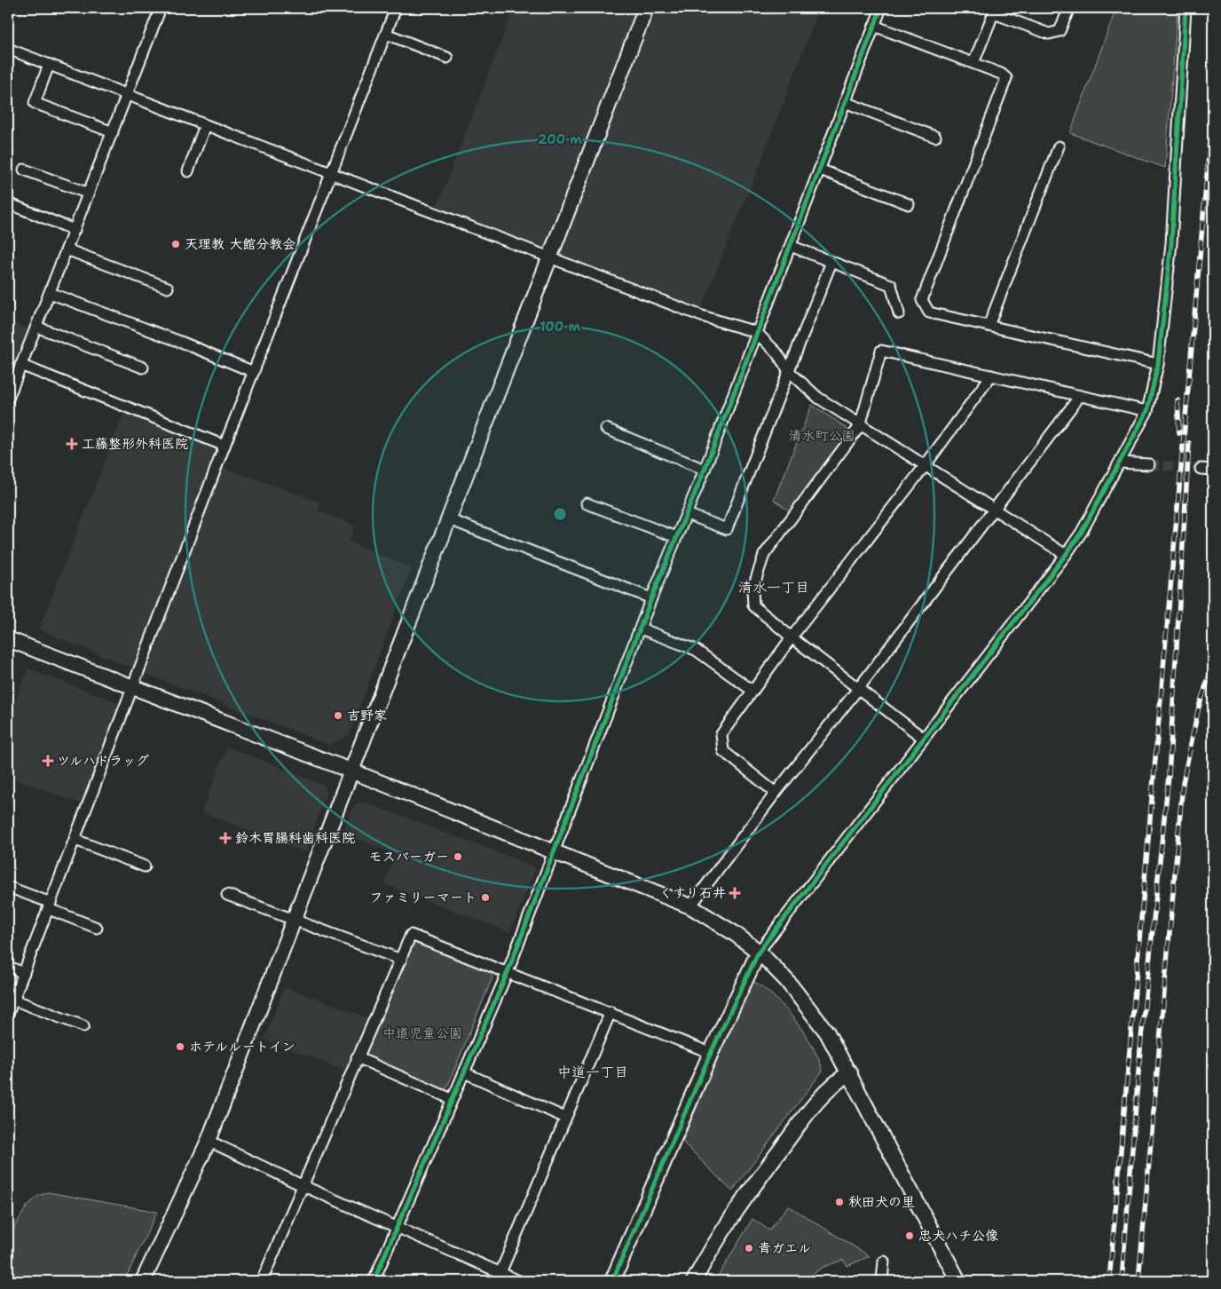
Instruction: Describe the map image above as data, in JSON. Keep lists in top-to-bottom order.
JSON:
{
  "districts": ["清水一丁目", "中道一丁目"],
  "parks": ["清水町公園", "中道児童公園"],
  "places": {
    "other": [
      "天理教 大館分教会",
      "吉野家",
      "モスバーガー",
      "ファミリーマート",
      "ホテルルートイン",
      "秋田犬の里",
      "忠犬ハチ公像",
      "青ガエル"
    ],
    "health": [
      "工藤整形外科医院",
      "ツルハドラッグ",
      "鈴木胃腸科歯科医院",
      "くすり石井"
    ]
  },
  "rings": ["200 m", "100 m"]
}
